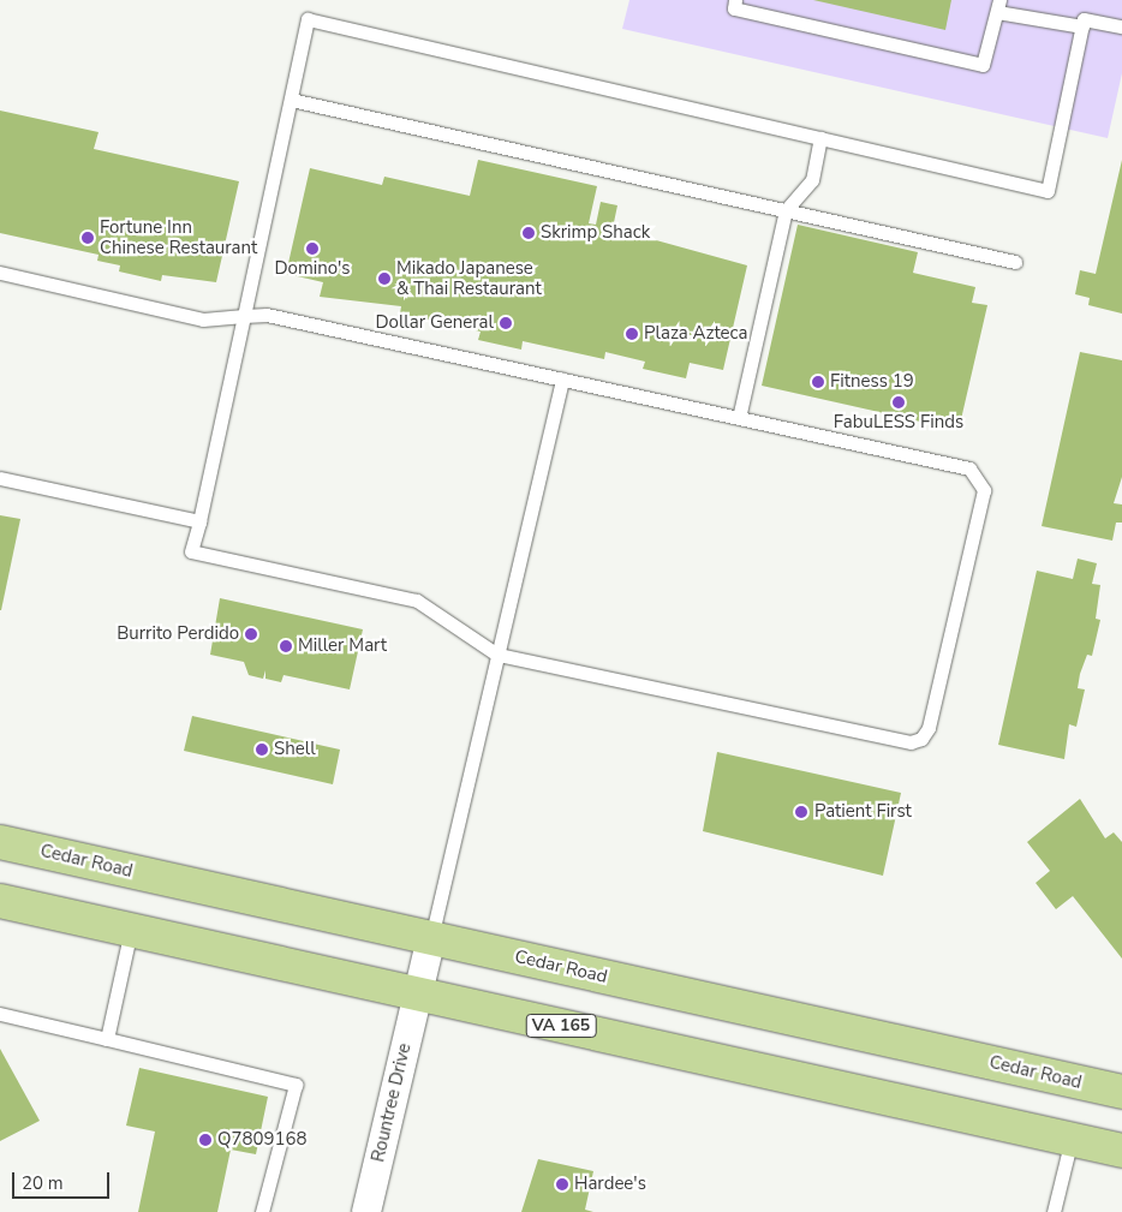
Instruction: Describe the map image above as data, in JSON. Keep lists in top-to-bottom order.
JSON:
{
  "streets": {
    "main road": ["Cedar Road", "VA 165"],
    "street": ["Rountree Drive"]
  },
  "crossings": [
    ["Cedar Road", "Rountree Drive"],
    ["VA 165", "Rountree Drive"]
  ],
  "places": [
    "Skrimp Shack",
    "Fortune Inn Chinese Restaurant",
    "Domino's",
    "Mikado Japanese & Thai Restaurant",
    "Dollar General",
    "Plaza Azteca",
    "Fitness 19",
    "FabuLESS Finds",
    "Burrito Perdido",
    "Miller Mart",
    "Shell",
    "Patient First",
    "Q7809168",
    "Hardee's"
  ],
  "scale_bar": "20 m"
}
